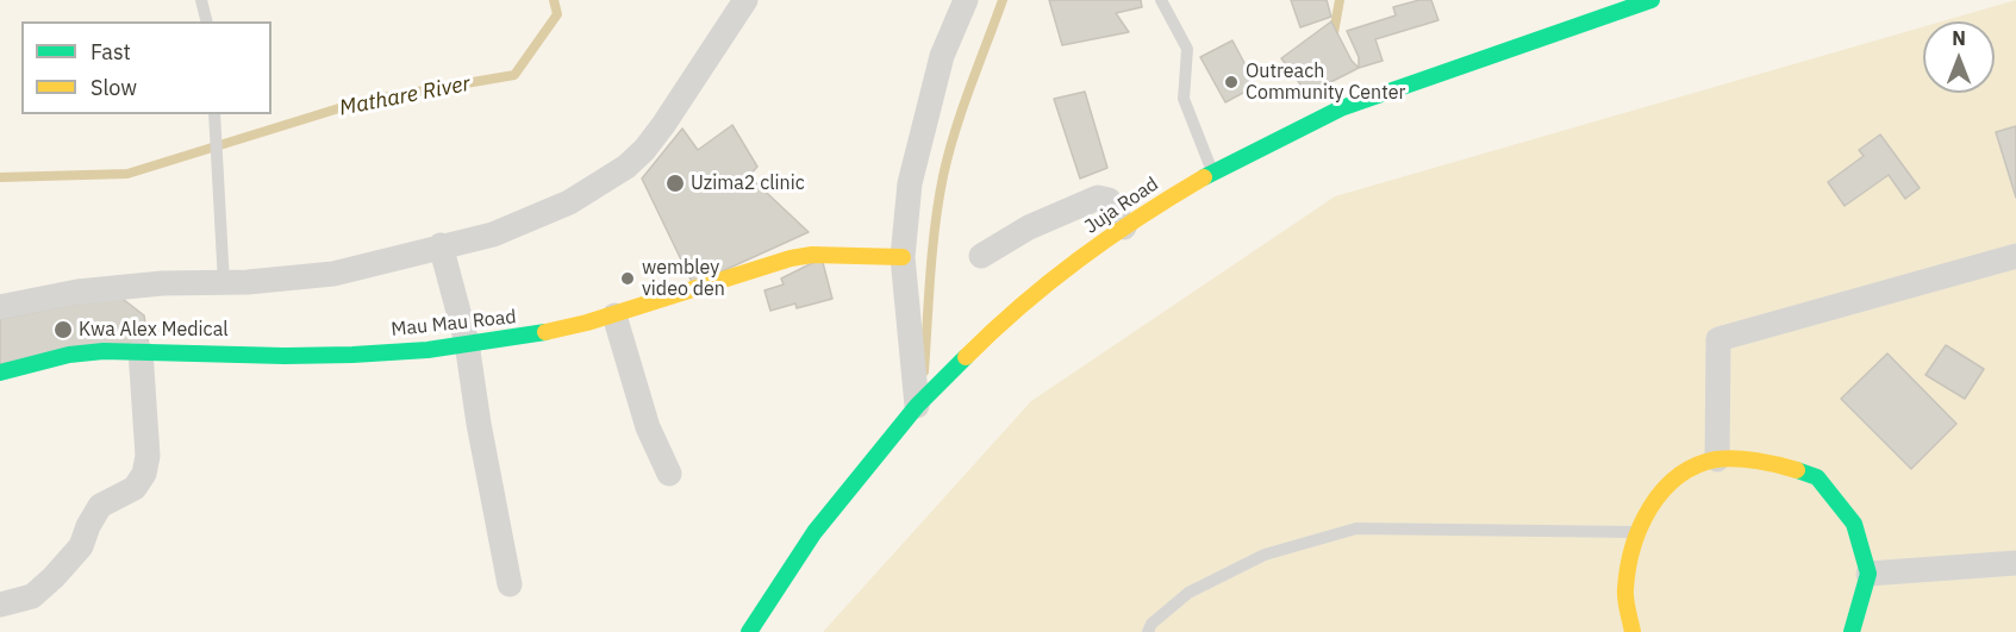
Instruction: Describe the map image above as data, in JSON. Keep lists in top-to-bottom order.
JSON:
{
  "streets": {
    "street": ["Juja Road", "Mau Mau Road"]
  },
  "water": ["Mathare River"],
  "places": [
    "Outreach Community Center",
    "Uzima2 clinic",
    "wembley video den",
    "Kwa Alex Medical"
  ],
  "legend": ["Fast", "Slow"],
  "north": "top"
}
